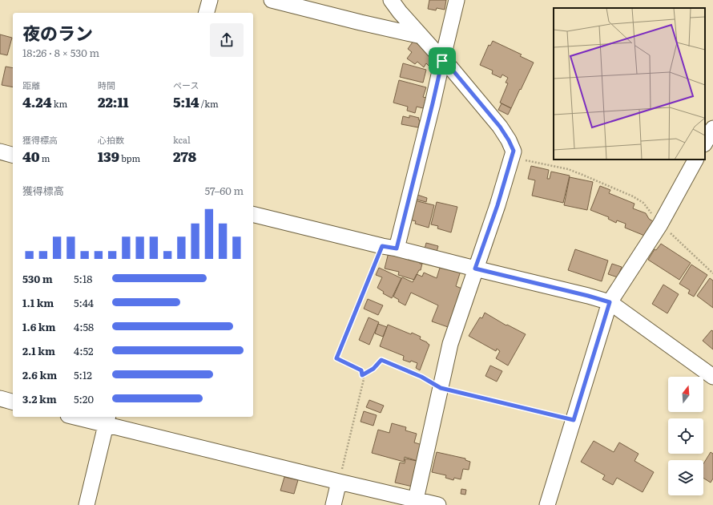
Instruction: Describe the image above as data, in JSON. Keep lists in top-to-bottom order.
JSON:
{
  "north": "top",
  "page": {
    "heading": ["夜のラン", "18:26 · 8 × 530 m"],
    "stats": [
      ["距離", "4.24 km"],
      ["時間", "22:11"],
      ["ペース", "5:14 /km"],
      ["獲得標高", "40 m"],
      ["心拍数", "139 bpm"],
      ["kcal", "278"]
    ],
    "chart": ["獲得標高", "57–60 m"],
    "list": [
      {
        "name": "530 m",
        "note": "5:18"
      },
      {
        "name": "1.1 km",
        "note": "5:44"
      },
      {
        "name": "1.6 km",
        "note": "4:58"
      },
      {
        "name": "2.1 km",
        "note": "4:52"
      },
      {
        "name": "2.6 km",
        "note": "5:12"
      },
      {
        "name": "3.2 km",
        "note": "5:20"
      }
    ]
  }
}
